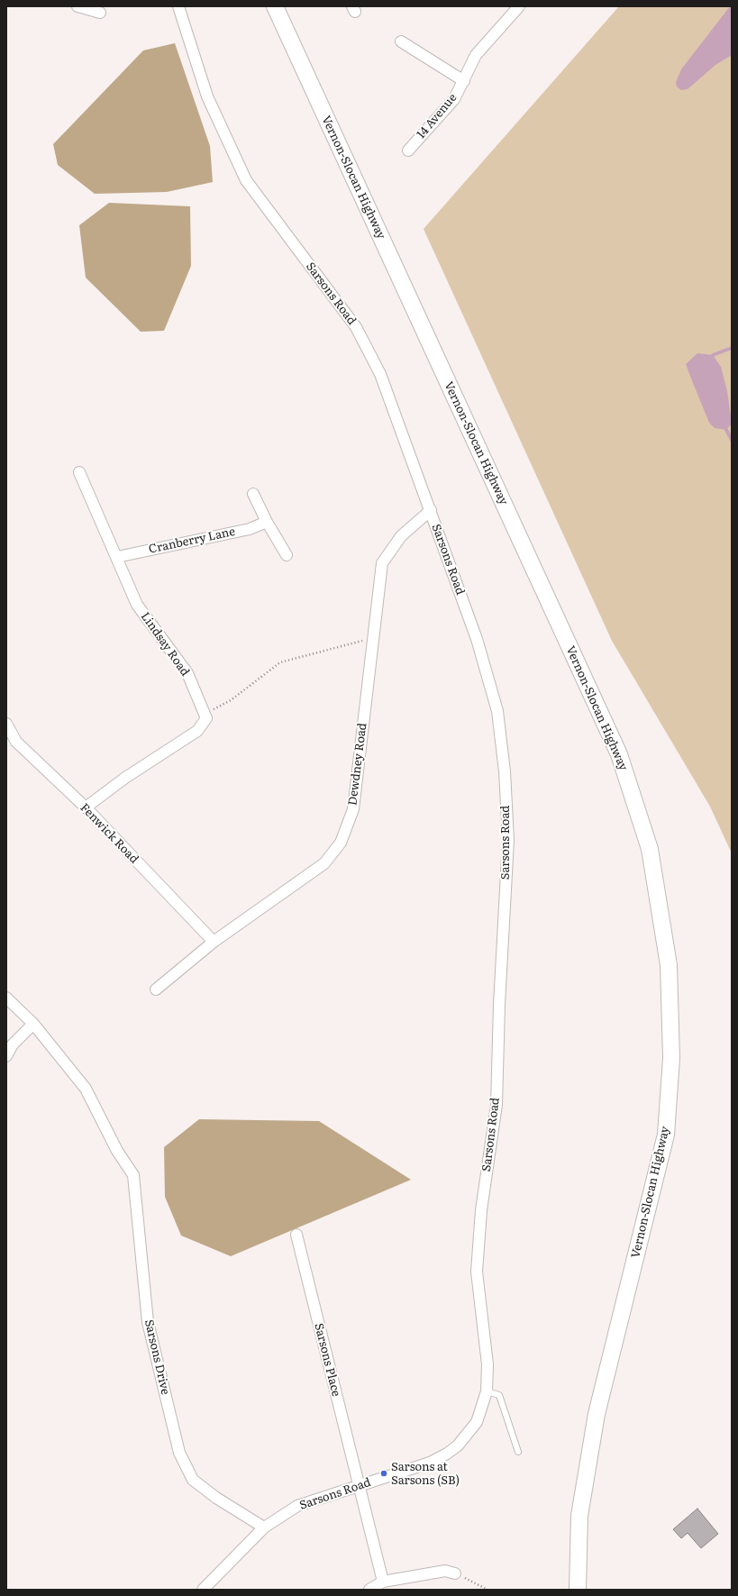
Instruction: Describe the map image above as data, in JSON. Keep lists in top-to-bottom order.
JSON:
{
  "streets": {
    "main road": ["Vernon-Slocan Highway"],
    "street": [
      "14 Avenue",
      "Sarsons Road",
      "Cranberry Lane",
      "Lindsay Road",
      "Dewdney Road",
      "Fenwick Road",
      "Sarsons Drive",
      "Sarsons Place"
    ]
  },
  "crossings": [
    ["Sarsons Road", "Dewdney Road"],
    ["Sarsons Road", "Sarsons Drive"],
    ["Sarsons Road", "Sarsons Place"],
    ["Cranberry Lane", "Lindsay Road"],
    ["Dewdney Road", "Fenwick Road"]
  ],
  "places": ["Sarsons at Sarsons (SB)"]
}
